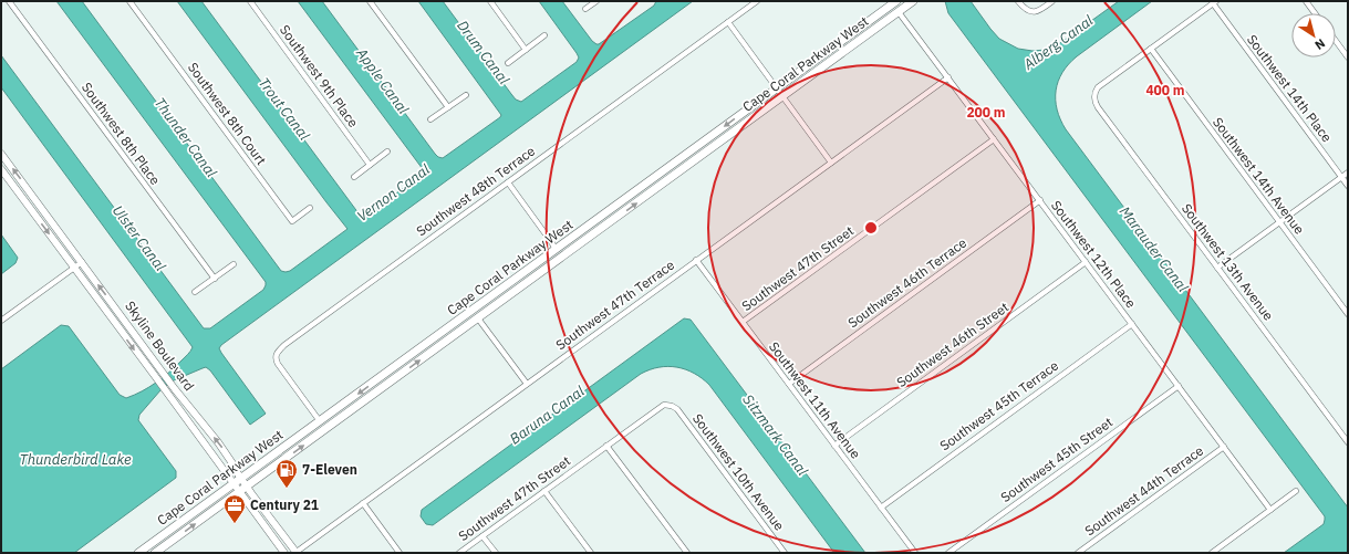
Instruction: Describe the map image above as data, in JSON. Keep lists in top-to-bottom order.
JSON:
{
  "streets": {
    "main road": ["Cape Coral Parkway West"],
    "street": [
      "Southwest 9th Place",
      "Southwest 14th Place",
      "Southwest 8th Court",
      "Southwest 8th Place",
      "Southwest 14th Avenue",
      "Southwest 48th Terrace",
      "Southwest 12th Place",
      "Southwest 13th Avenue",
      "Southwest 47th Street",
      "Southwest 46th Terrace",
      "Southwest 47th Terrace",
      "Southwest 46th Street",
      "Skyline Boulevard",
      "Southwest 11th Avenue",
      "Southwest 45th Terrace",
      "Southwest 45th Street",
      "Southwest 10th Avenue",
      "Southwest 44th Terrace"
    ]
  },
  "crossings": [
    ["Cape Coral Parkway West", "Southwest 48th Terrace"],
    ["Cape Coral Parkway West", "Southwest 12th Place"],
    ["Cape Coral Parkway West", "Skyline Boulevard"],
    ["Southwest 14th Avenue", "Southwest 13th Avenue"],
    ["Southwest 12th Place", "Southwest 47th Street"],
    ["Southwest 12th Place", "Southwest 46th Terrace"],
    ["Southwest 12th Place", "Southwest 47th Terrace"],
    ["Southwest 12th Place", "Southwest 46th Street"],
    ["Southwest 12th Place", "Southwest 45th Terrace"],
    ["Southwest 12th Place", "Southwest 45th Street"],
    ["Southwest 12th Place", "Southwest 44th Terrace"],
    ["Southwest 47th Street", "Southwest 11th Avenue"],
    ["Southwest 47th Street", "Southwest 10th Avenue"],
    ["Southwest 46th Terrace", "Southwest 11th Avenue"],
    ["Southwest 47th Terrace", "Skyline Boulevard"],
    ["Southwest 47th Terrace", "Southwest 11th Avenue"],
    ["Southwest 46th Street", "Southwest 11th Avenue"],
    ["Southwest 11th Avenue", "Southwest 45th Terrace"]
  ],
  "water": [
    "Alberg Canal",
    "Drum Canal",
    "Apple Canal",
    "Trout Canal",
    "Thunder Canal",
    "Vernon Canal",
    "Ulster Canal",
    "Marauder Canal",
    "Baruna Canal",
    "Sitzmark Canal",
    "Thunderbird Lake"
  ],
  "places": {
    "fuel station": ["7-Eleven"],
    "office": ["Century 21"]
  },
  "north": "bottom right",
  "rings": ["400 m", "200 m"]
}
